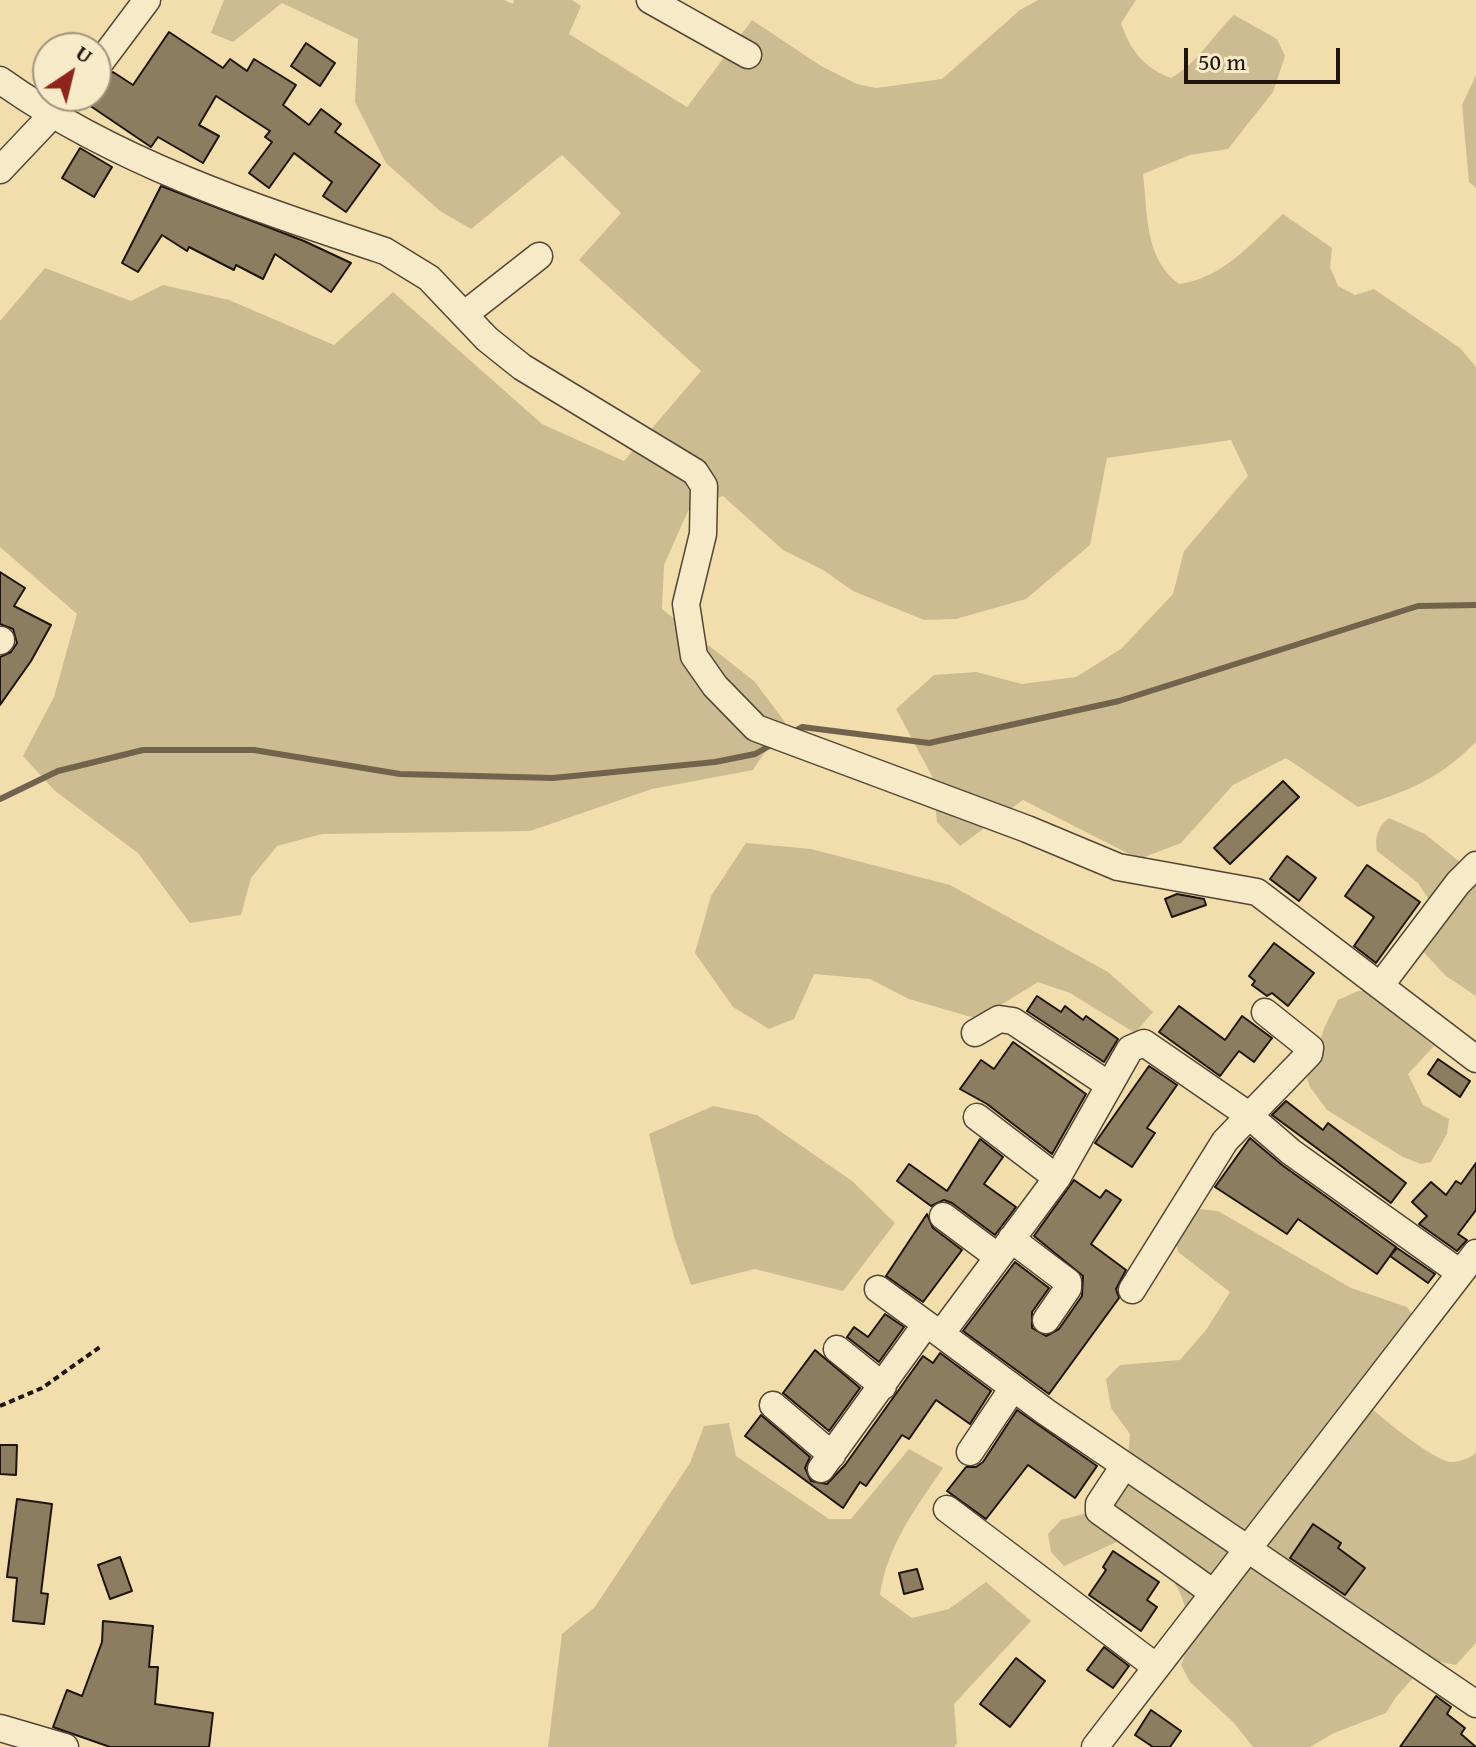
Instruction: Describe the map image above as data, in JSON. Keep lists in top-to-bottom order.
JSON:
{
  "scale_bar": "50 m",
  "north": "top right"
}
